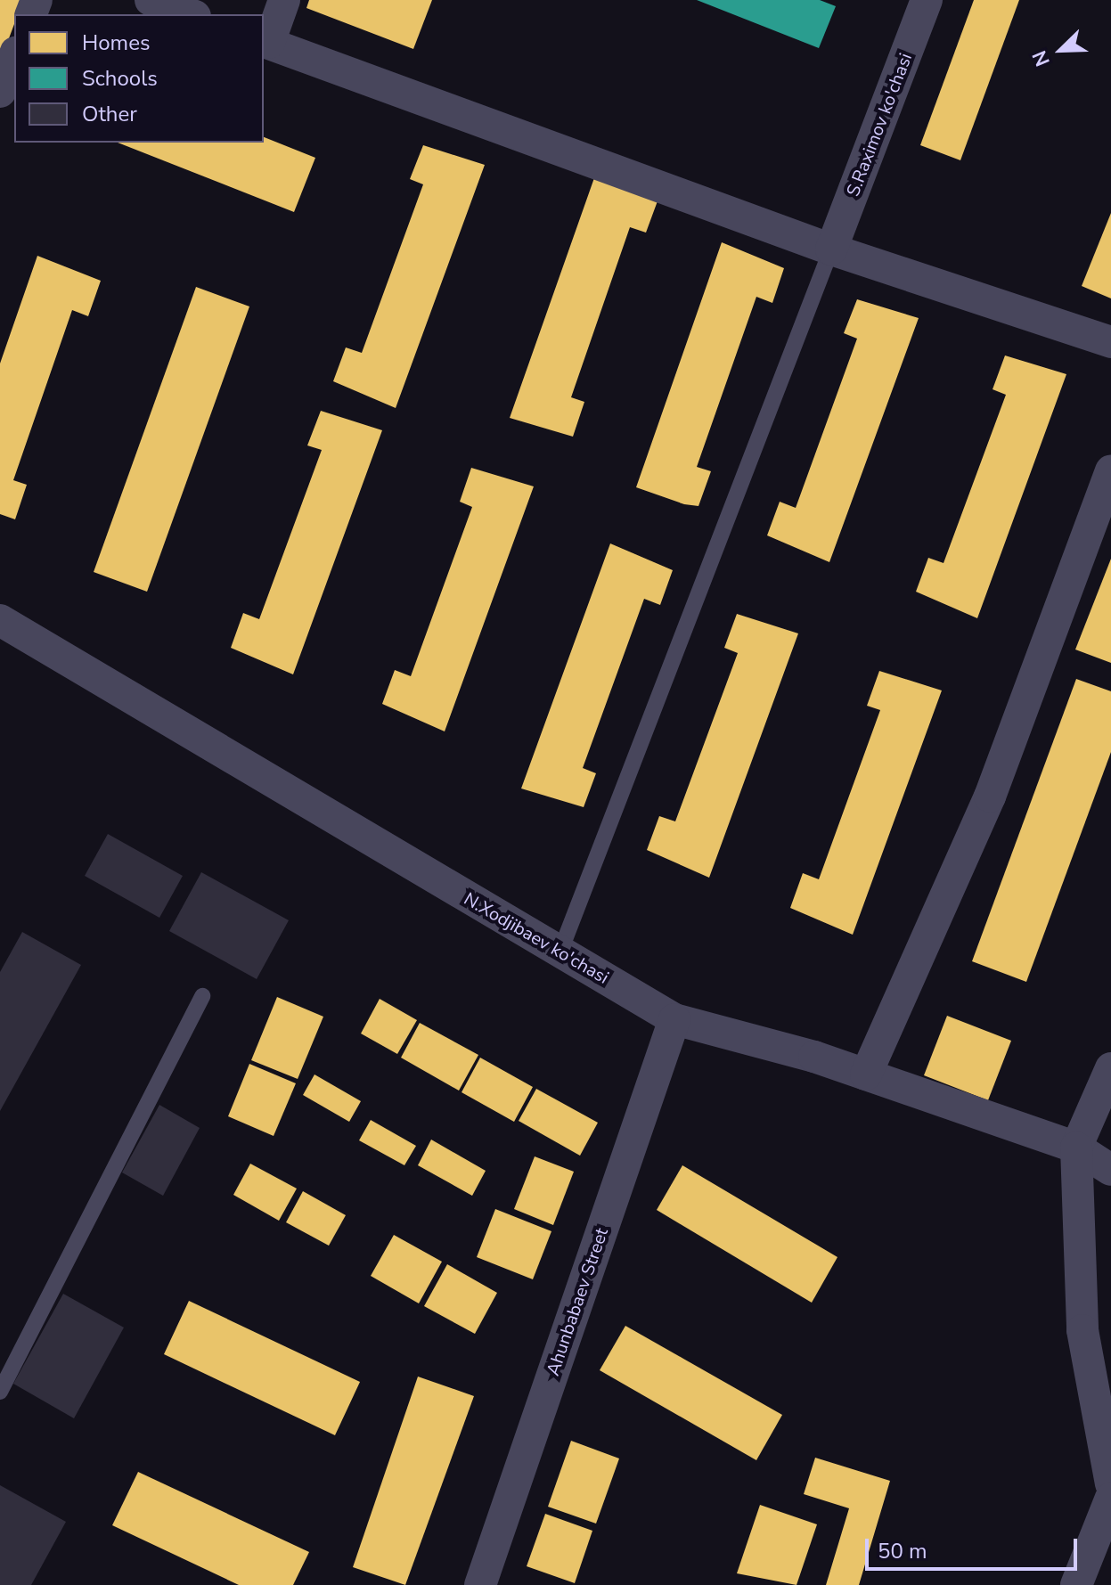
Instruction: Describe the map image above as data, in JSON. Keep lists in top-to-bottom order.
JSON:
{
  "streets": {
    "street": ["S.Raximov ko'chasi", "N.Xodjibaev ko'chasi", "Ahunbabaev Street"]
  },
  "crossings": [
    ["N.Xodjibaev ko'chasi", "Ahunbabaev Street"]
  ],
  "legend": ["Homes", "Schools", "Other"],
  "scale_bar": "50 m",
  "north": "bottom left"
}
